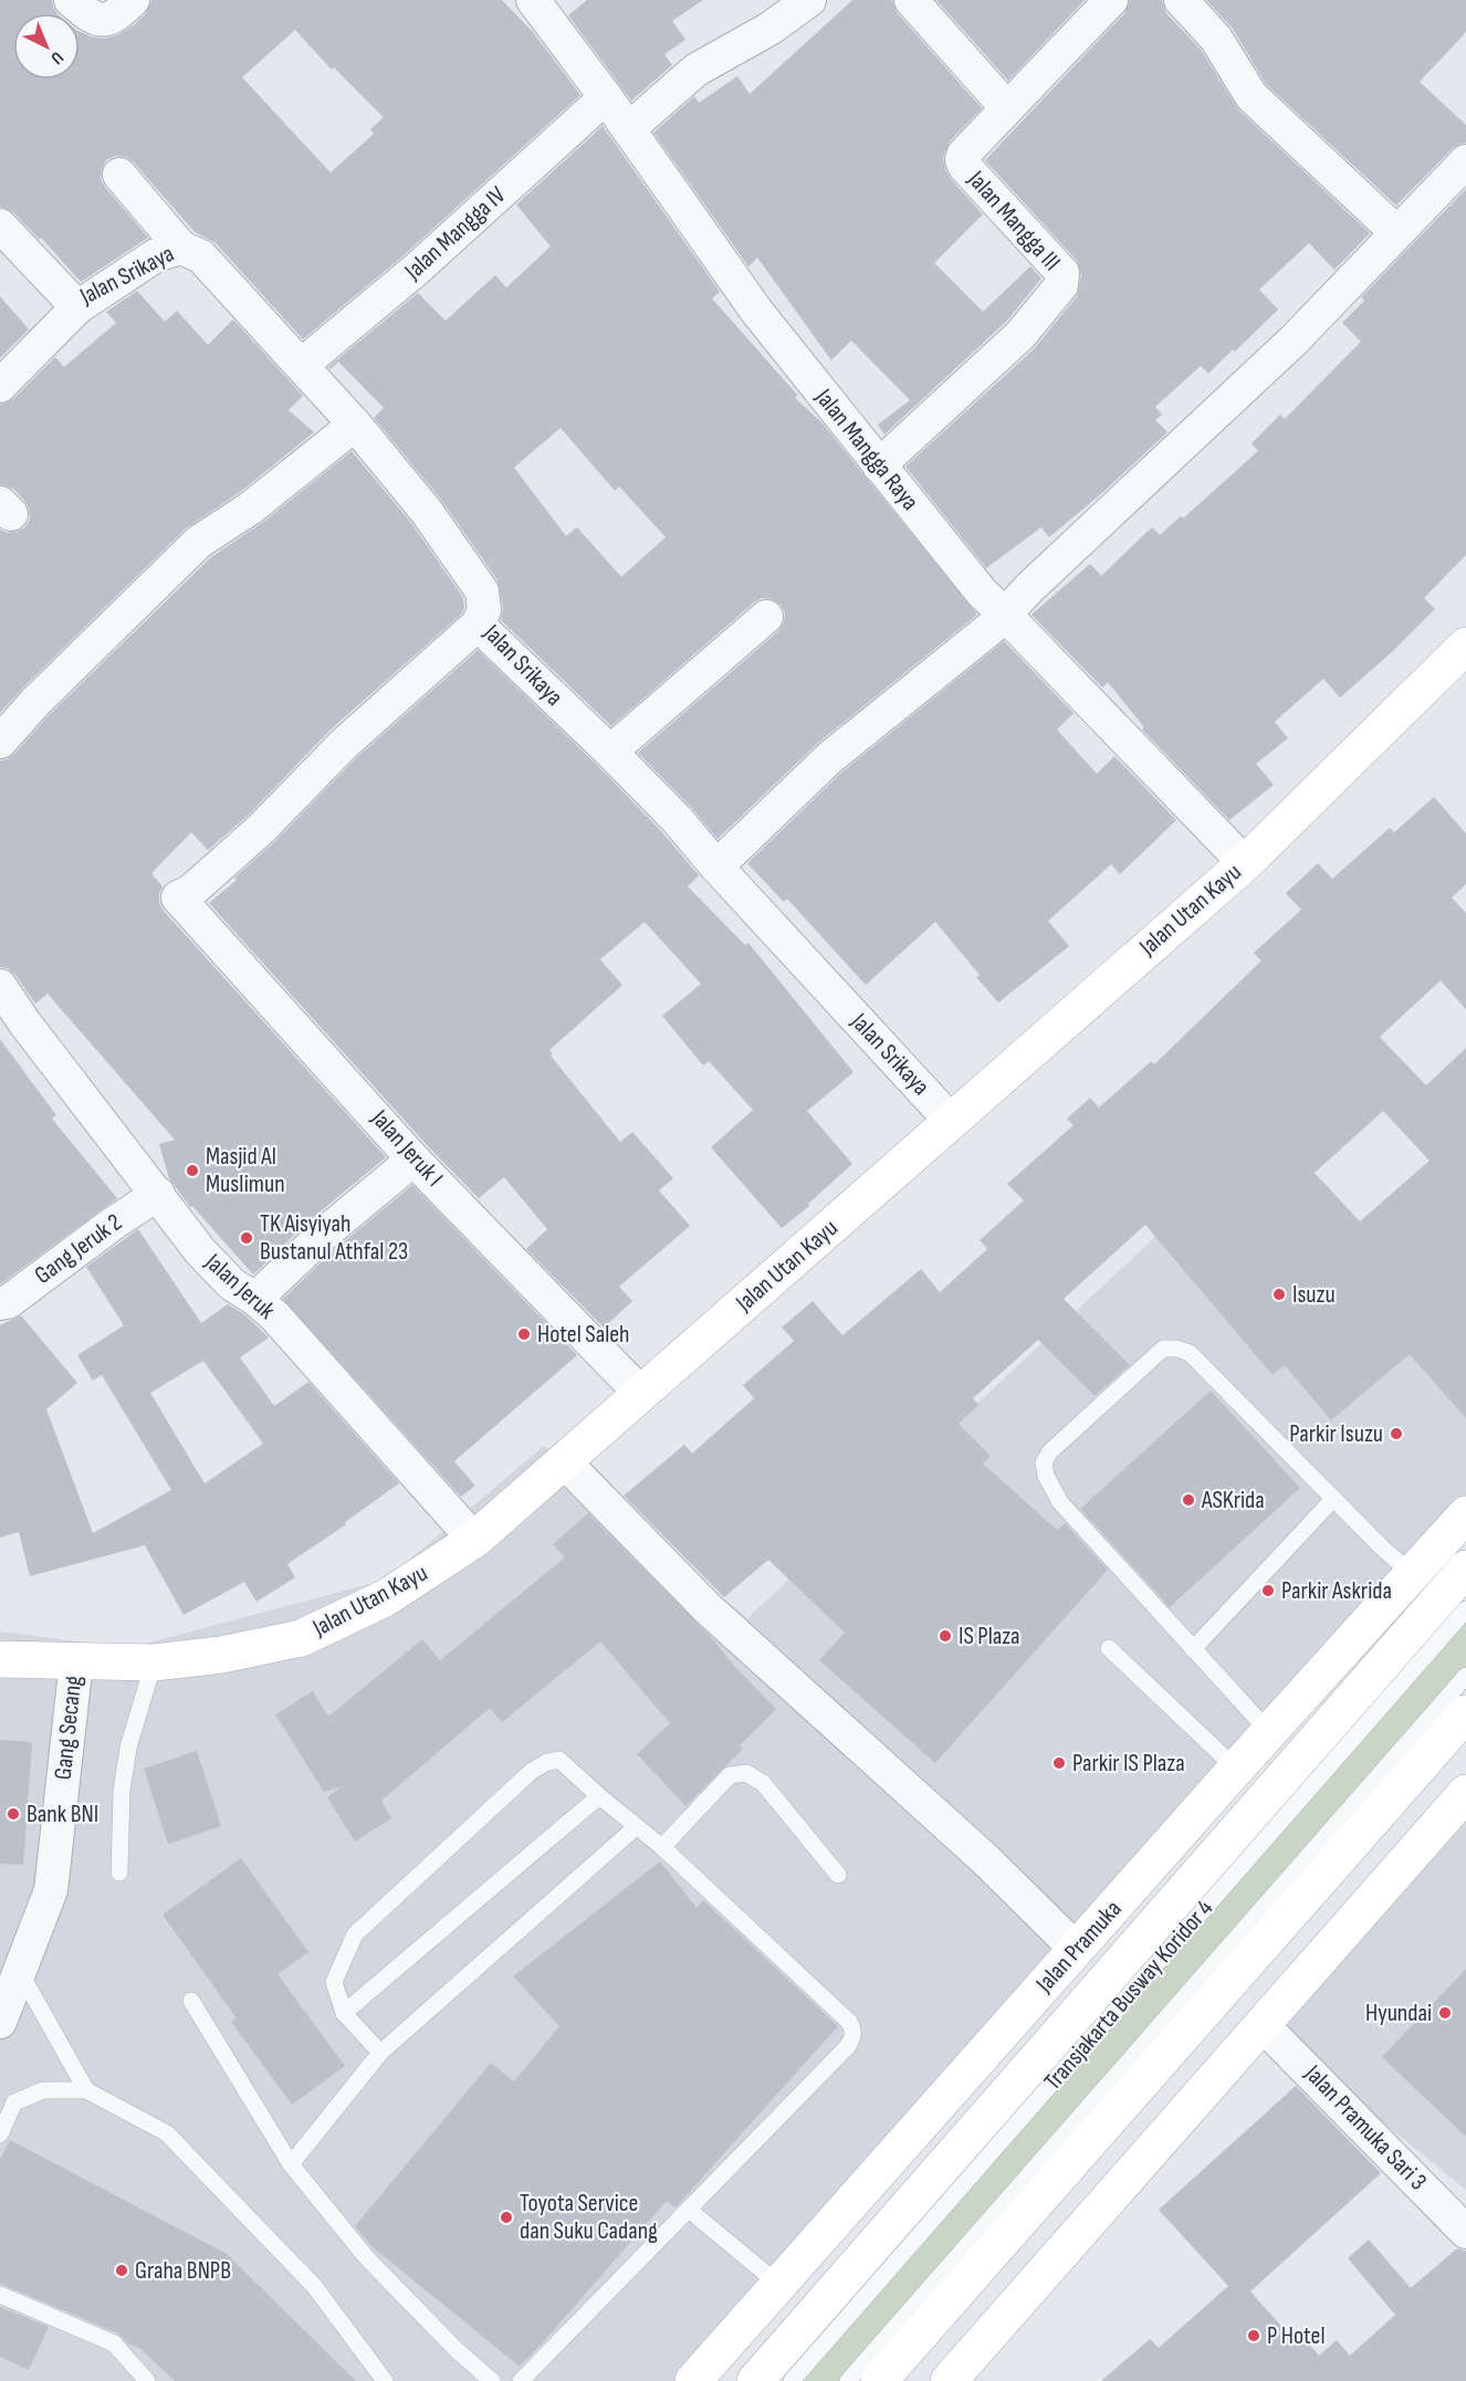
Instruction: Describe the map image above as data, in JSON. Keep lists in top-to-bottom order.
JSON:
{
  "streets": {
    "main road": ["Jalan Utan Kayu", "Jalan Pramuka"],
    "street": [
      "Jalan Mangga III",
      "Jalan Mangga IV",
      "Jalan Srikaya",
      "Jalan Mangga Raya",
      "Jalan Jeruk I",
      "Gang Jeruk 2",
      "Jalan Jeruk",
      "Gang Secang",
      "Jalan Pramuka Sari 3"
    ],
    "lane": ["Transjakarta Busway Koridor 4"]
  },
  "crossings": [
    ["Jalan Mangga III", "Jalan Mangga Raya"],
    ["Jalan Mangga IV", "Jalan Srikaya"],
    ["Jalan Mangga IV", "Jalan Mangga Raya"],
    ["Jalan Srikaya", "Jalan Utan Kayu"],
    ["Jalan Srikaya", "Jalan Jeruk I"],
    ["Jalan Mangga Raya", "Jalan Utan Kayu"],
    ["Jalan Utan Kayu", "Jalan Jeruk I"],
    ["Jalan Utan Kayu", "Jalan Jeruk"],
    ["Jalan Utan Kayu", "Gang Secang"],
    ["Gang Jeruk 2", "Jalan Jeruk"]
  ],
  "places": [
    "Masjid Al Muslimun",
    "TK Aisyiyah Bustanul Athfal 23",
    "Isuzu",
    "Hotel Saleh",
    "Parkir Isuzu",
    "ASKrida",
    "Parkir Askrida",
    "IS Plaza",
    "Parkir IS Plaza",
    "Bank BNI",
    "Hyundai",
    "Toyota Service dan Suku Cadang",
    "Graha BNPB",
    "P Hotel"
  ],
  "north": "bottom right"
}
